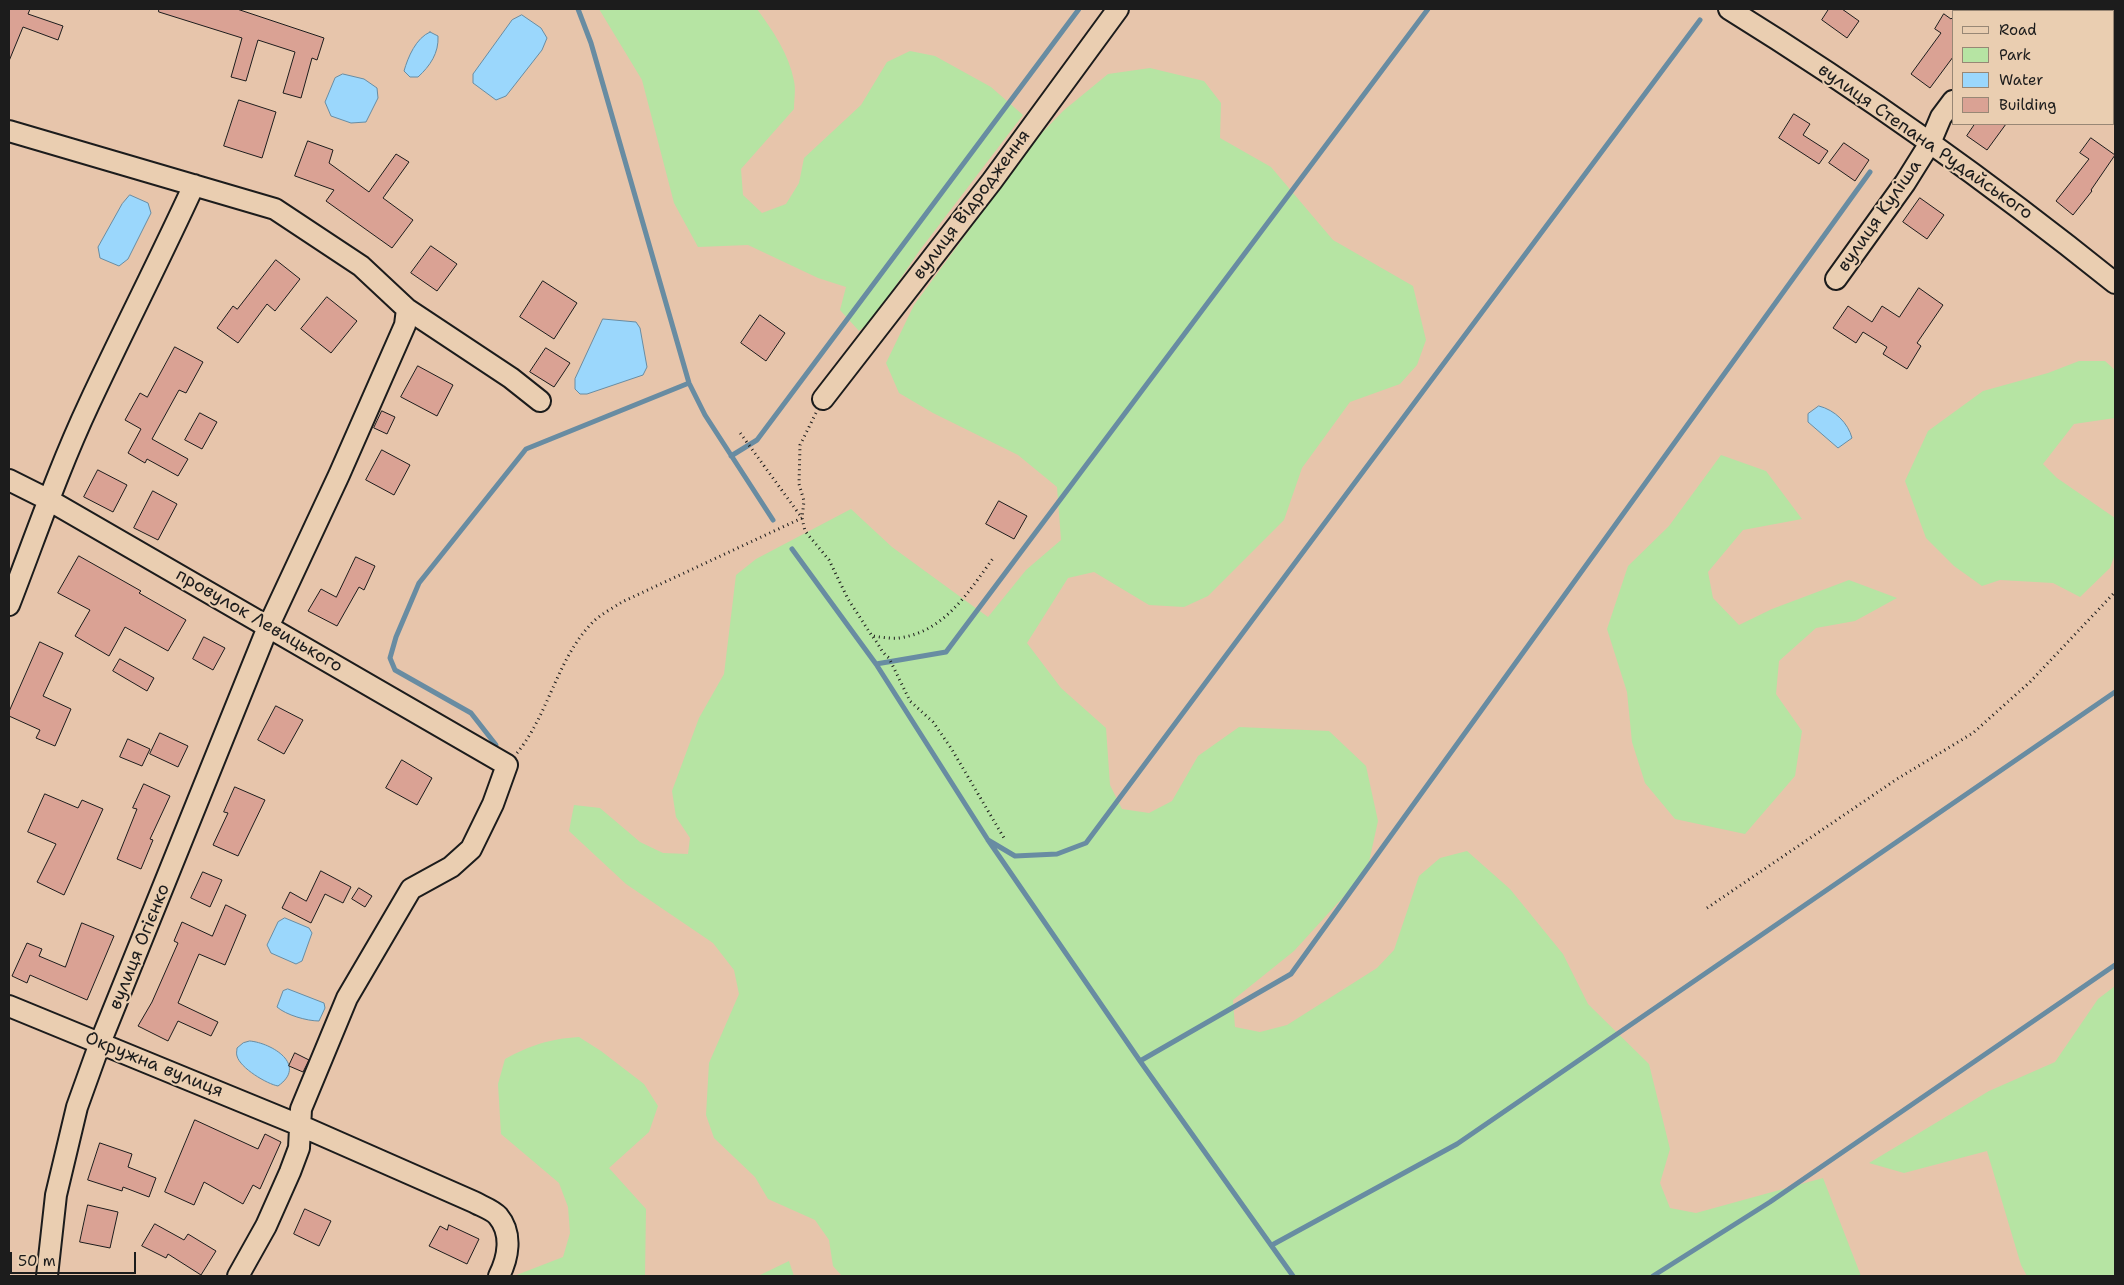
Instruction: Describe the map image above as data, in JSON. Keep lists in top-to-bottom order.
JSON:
{
  "streets": {
    "street": [
      "вулиця Степана Рудайського",
      "вулиця Відродження",
      "вулиця Куліша",
      "провулок Левицького",
      "вулиця Огієнко",
      "Окружна вулиця"
    ]
  },
  "crossings": [
    ["вулиця Степана Рудайського", "вулиця Куліша"],
    ["провулок Левицького", "вулиця Огієнко"],
    ["вулиця Огієнко", "Окружна вулиця"]
  ],
  "legend": [
    "Road",
    "Park",
    "Water",
    "Building"
  ],
  "scale_bar": "50 m"
}
